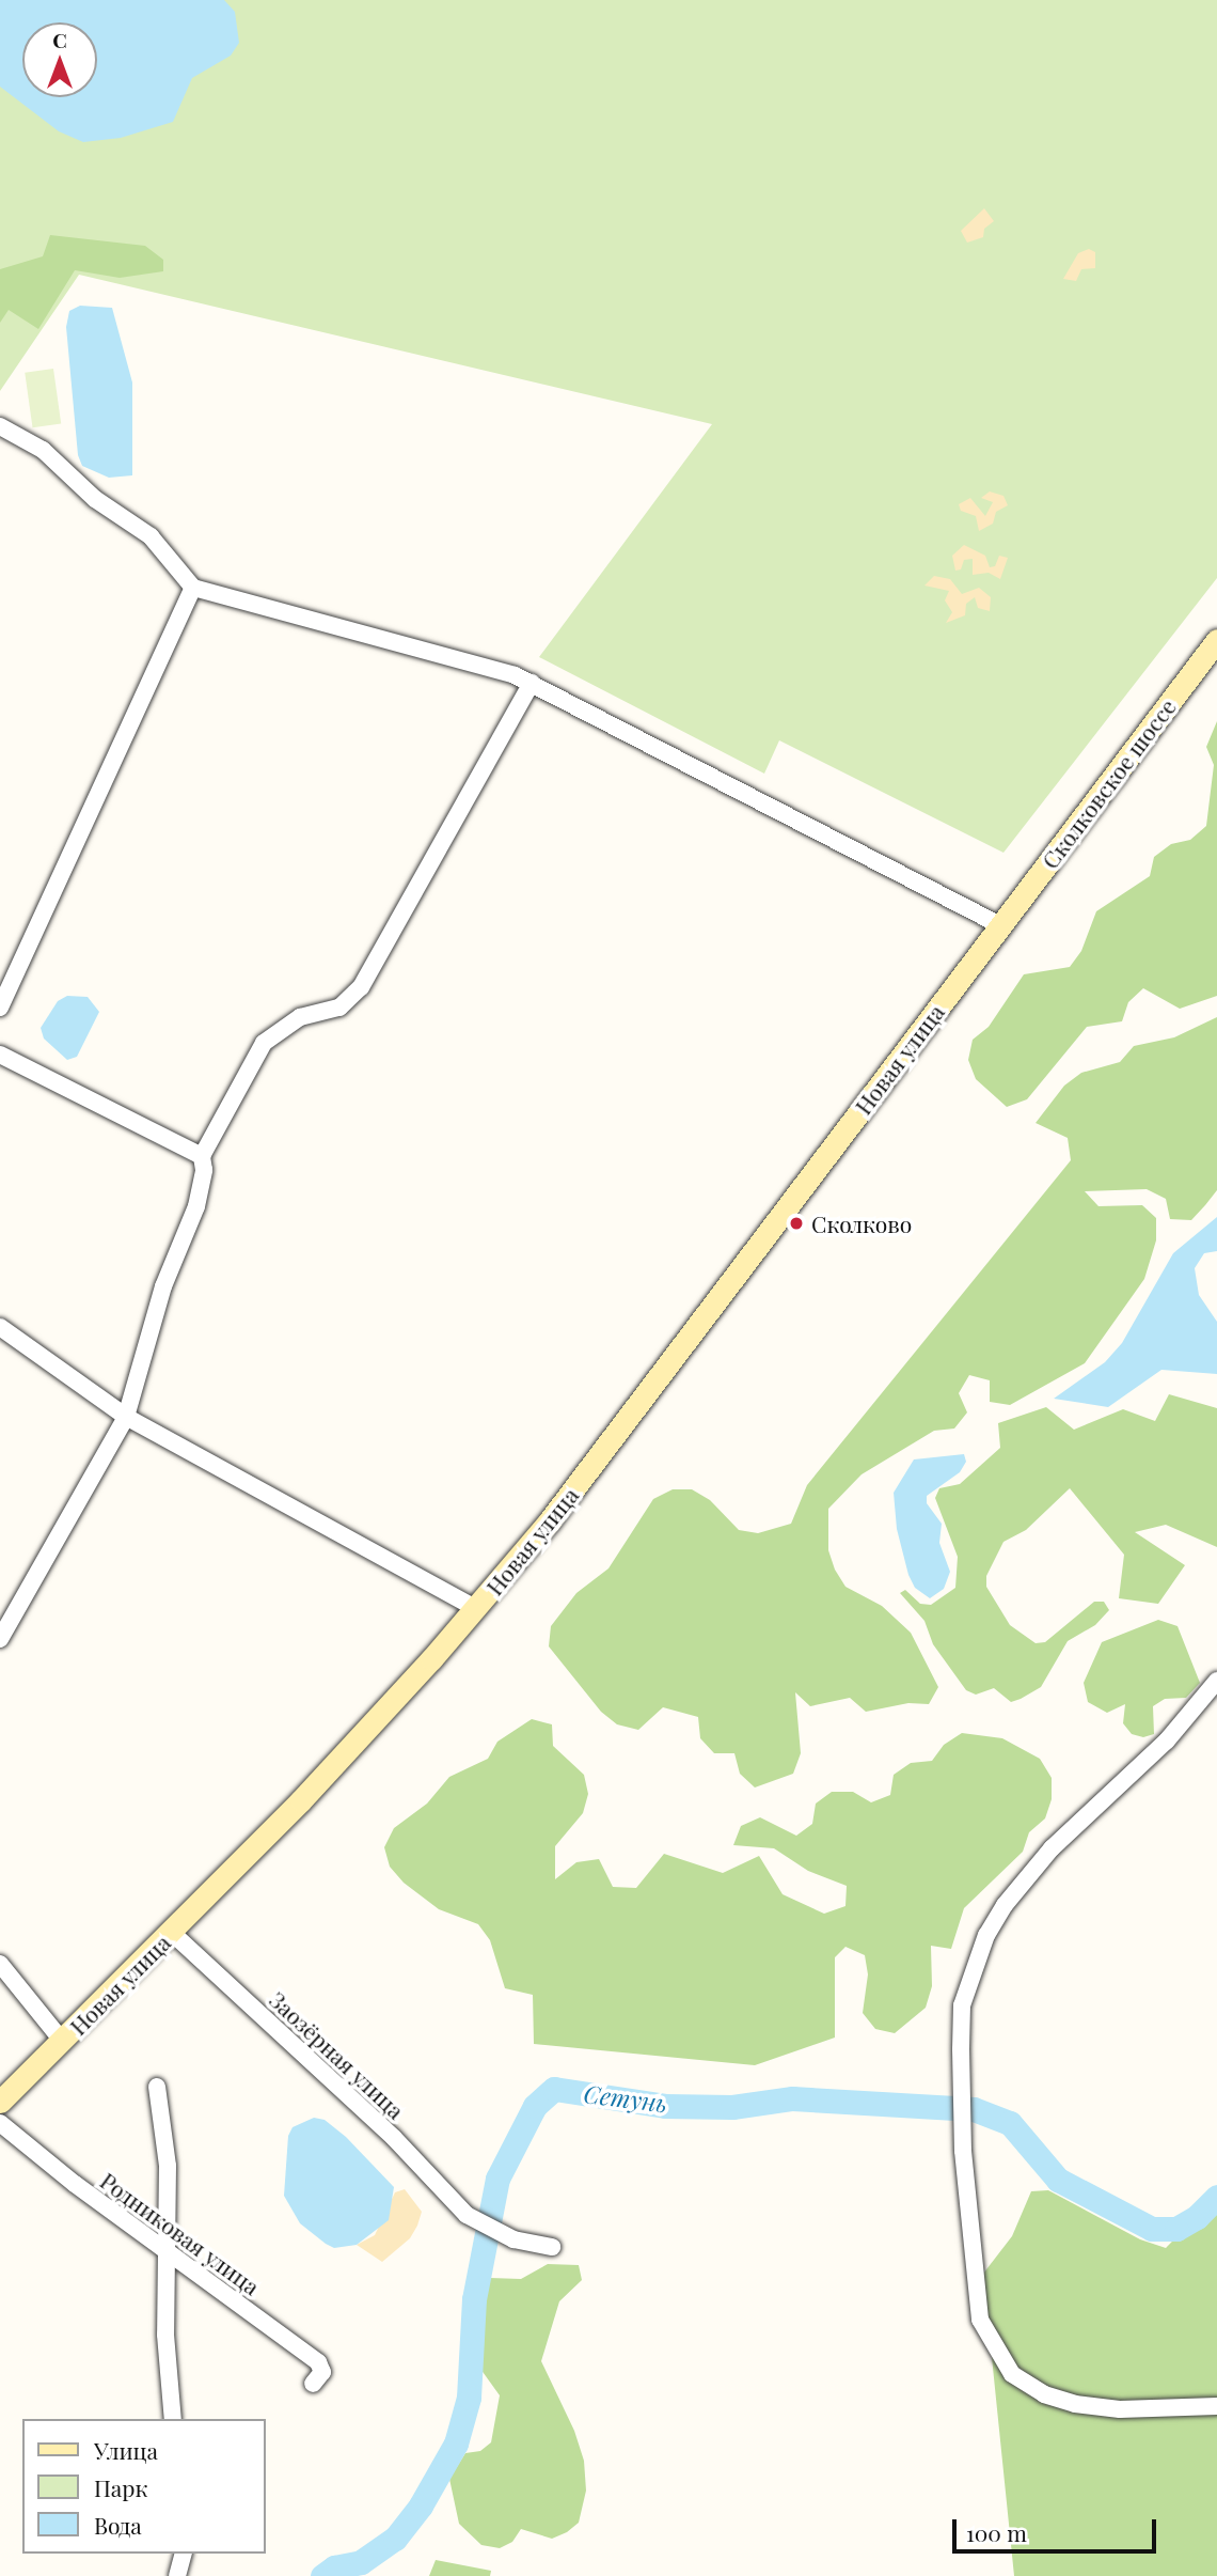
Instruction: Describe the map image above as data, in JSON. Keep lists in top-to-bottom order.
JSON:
{
  "streets": {
    "street": [
      "Сколковское шоссе",
      "Новая улица",
      "Заозёрная улица",
      "Родниковая улица"
    ]
  },
  "crossings": [
    ["Сколковское шоссе", "Новая улица"],
    ["Новая улица", "Заозёрная улица"]
  ],
  "water": ["Сетунь"],
  "places": ["Сколково"],
  "legend": ["Улица", "Парк", "Вода"],
  "scale_bar": "100 m",
  "north": "top"
}
